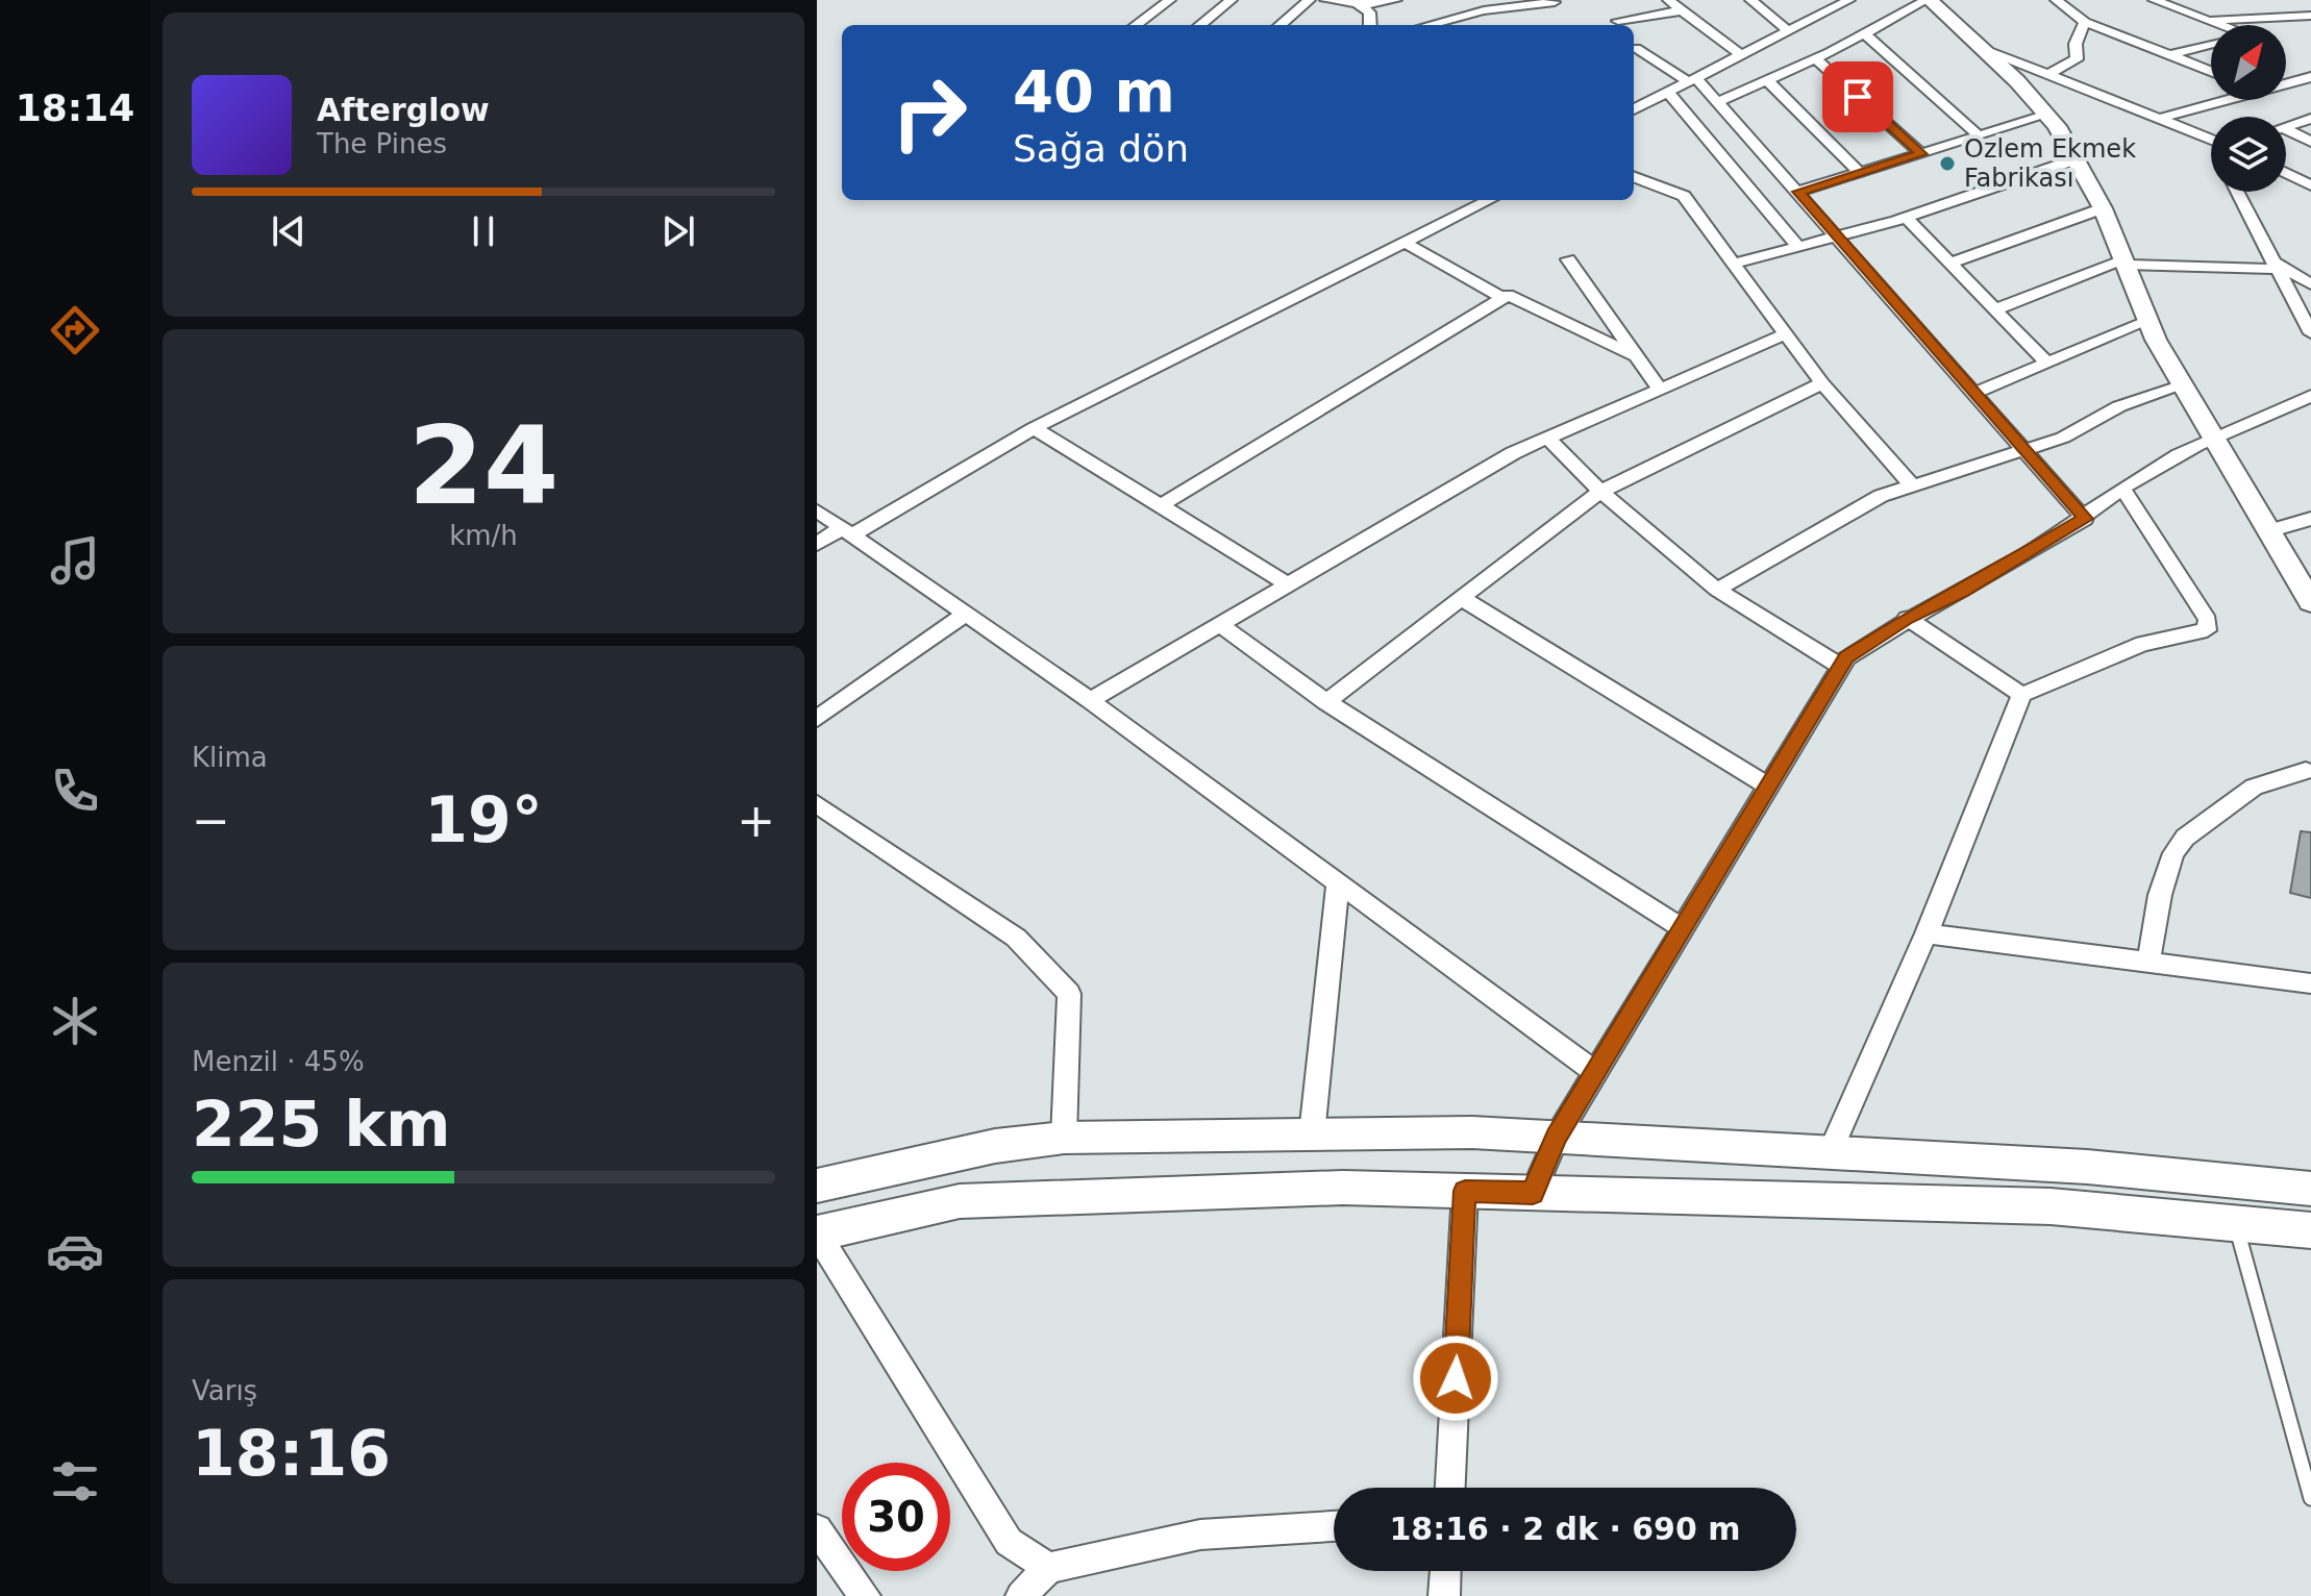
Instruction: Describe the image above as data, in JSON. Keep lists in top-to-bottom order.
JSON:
{
  "places": ["Ozlem Ekmek Fabrikası"],
  "north": "top right",
  "page": {
    "tabs": "18:14",
    "turn": ["40 m", "Sağa dön"],
    "song": ["Afterglow", "The Pines"],
    "tile": [
      ["24", "km/h"],
      "Klima",
      ["Menzil · 45%", "225 km"],
      ["Varış", "18:16"]
    ],
    "heat": ["−", "19°", "+"],
    "limit": "30",
    "trip": "18:16 · 2 dk · 690 m"
  }
}
